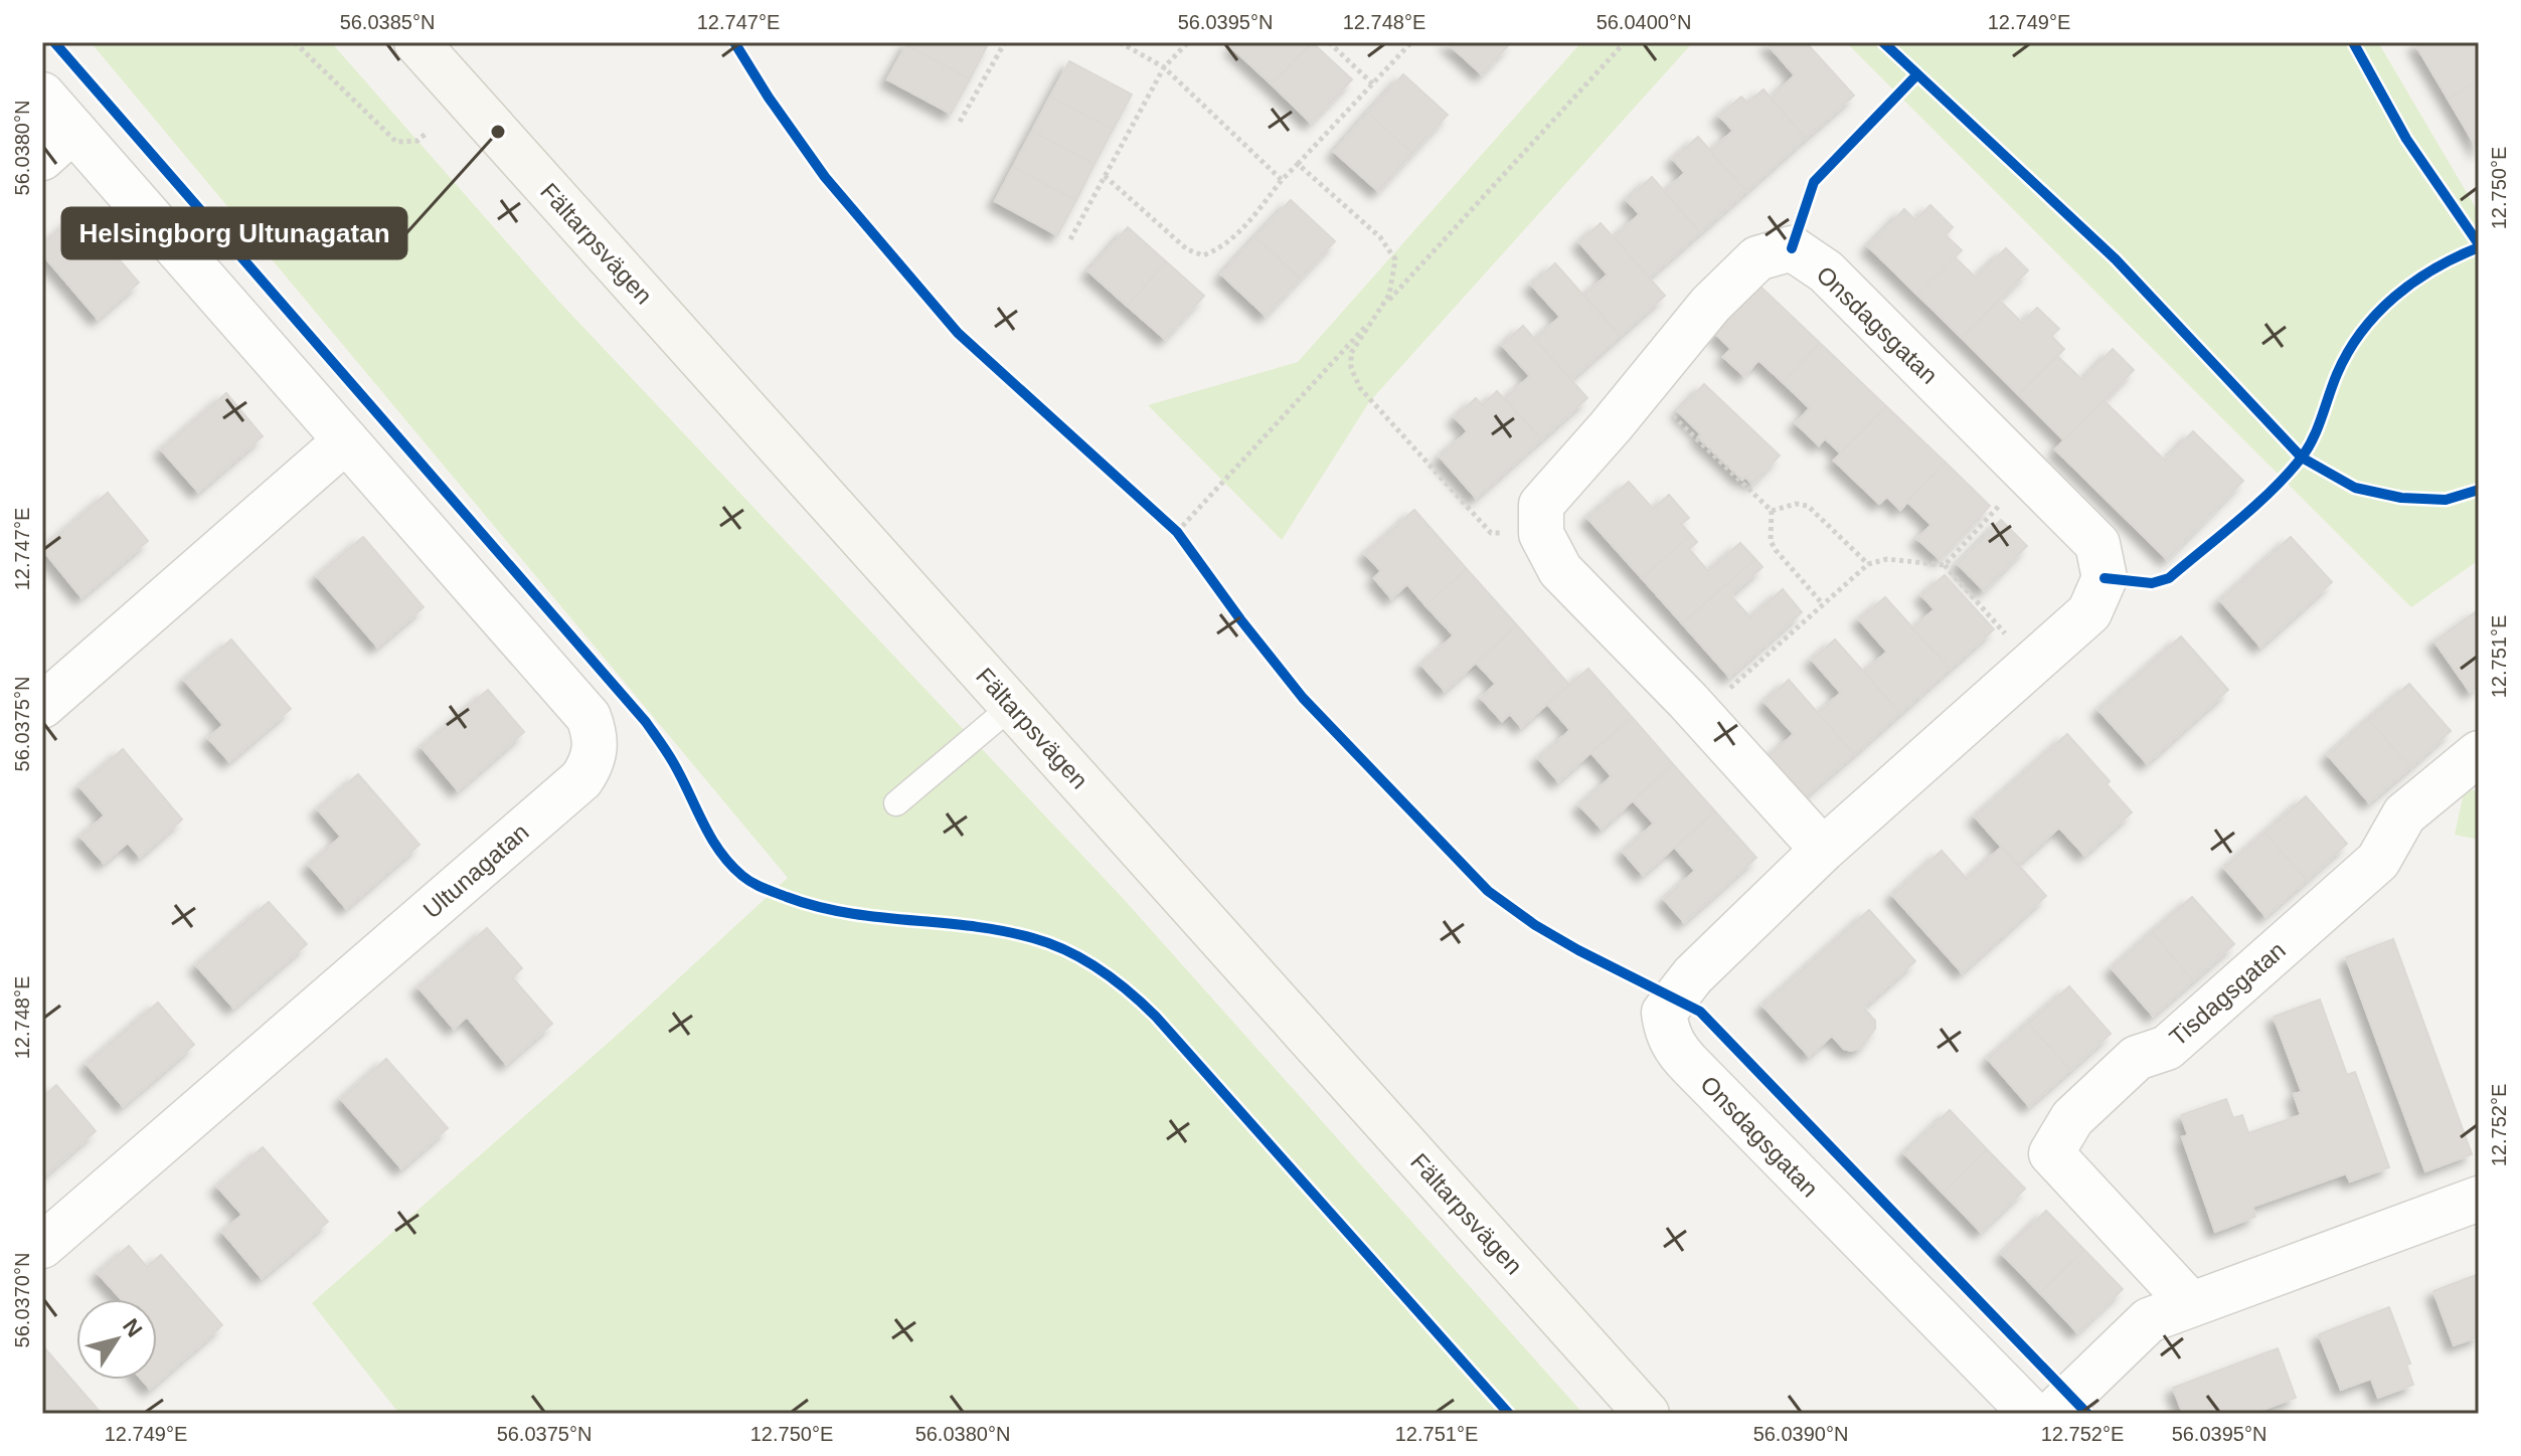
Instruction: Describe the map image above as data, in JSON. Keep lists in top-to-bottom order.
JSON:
{
  "streets": {
    "main road": ["Fältarpsvägen"],
    "street": ["Onsdagsgatan", "Ultunagatan", "Tisdagsgatan"]
  },
  "places": ["Helsingborg Ultunagatan"],
  "north": "top right",
  "coordinates": [
    "56.0385°N",
    "12.747°E",
    "56.0395°N",
    "12.748°E",
    "56.0400°N",
    "12.749°E",
    "56.0380°N",
    "12.750°E",
    "12.751°E",
    "56.0375°N",
    "12.752°E",
    "56.0370°N",
    "56.0390°N"
  ]
}
